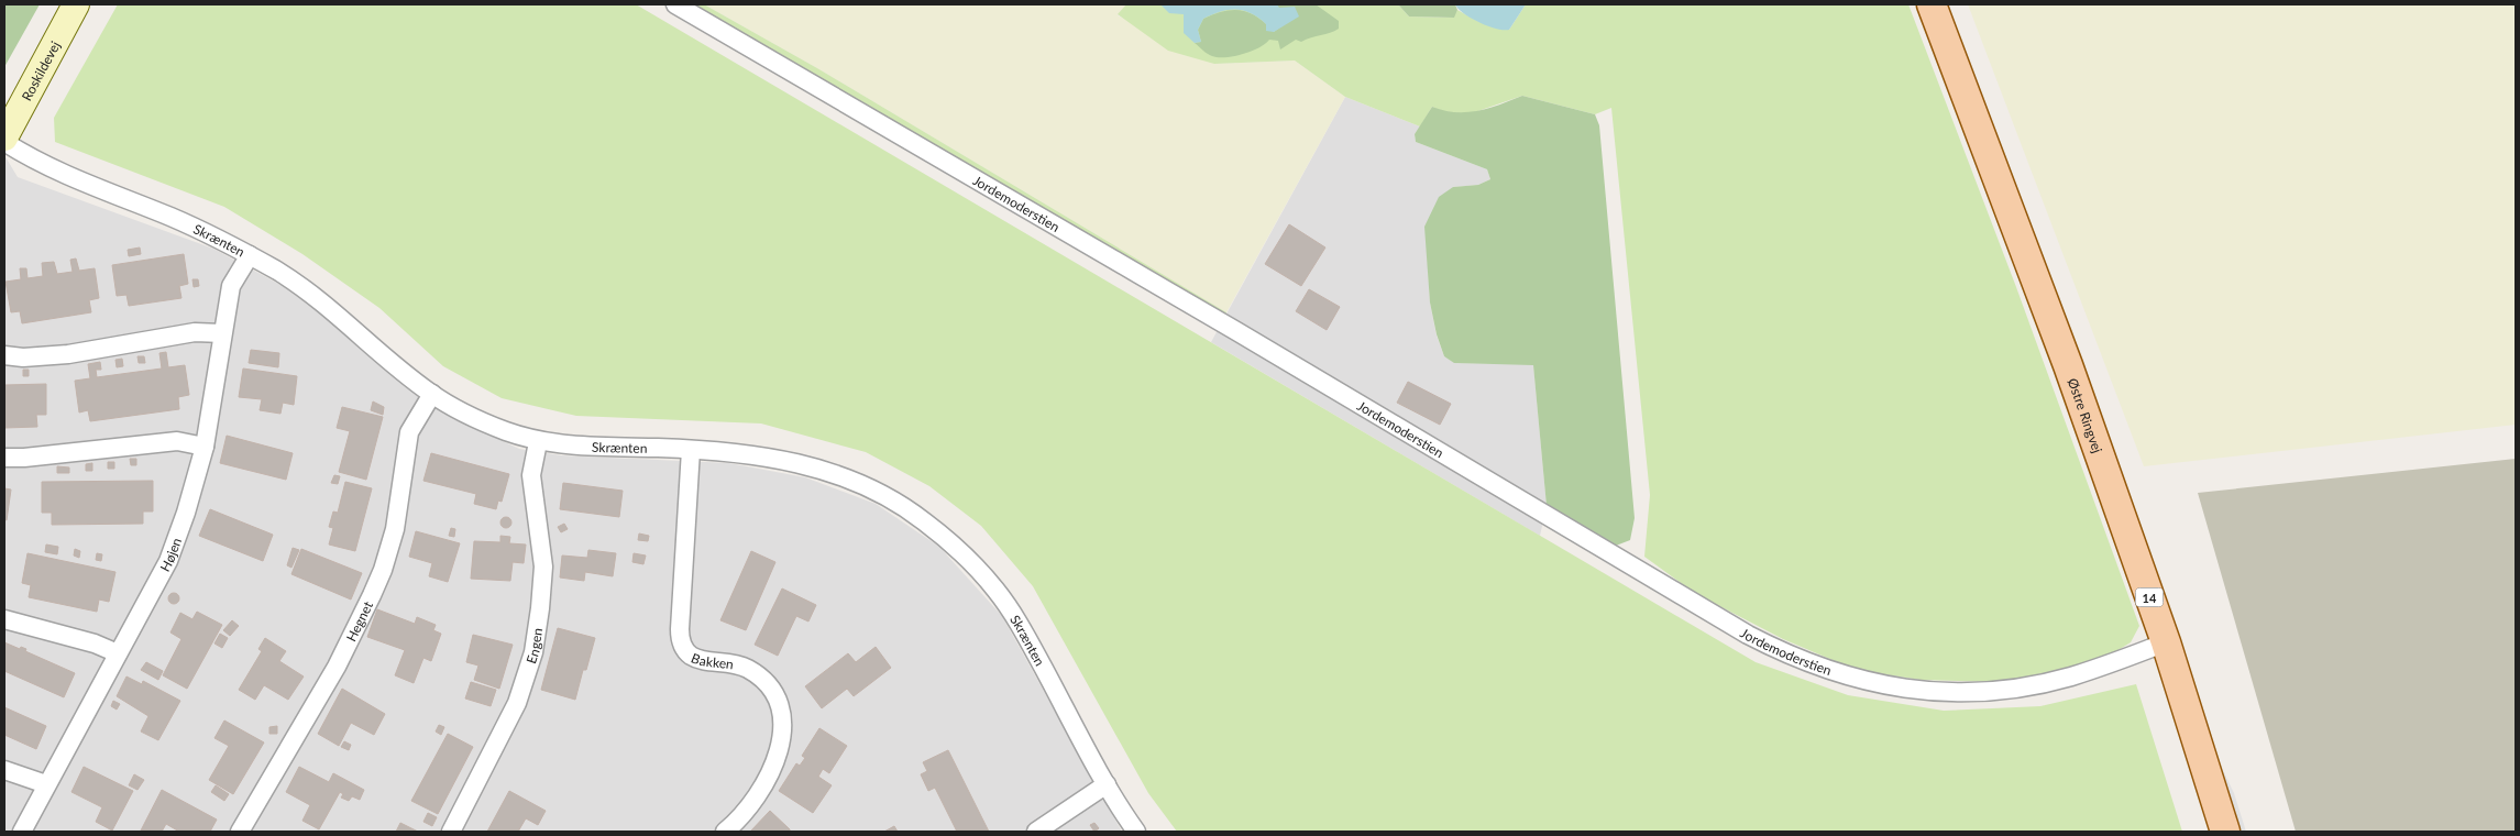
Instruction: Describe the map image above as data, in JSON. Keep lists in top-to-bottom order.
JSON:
{
  "streets": {
    "main road": ["Østre Ringvej", "14"],
    "street": [
      "Roskildevej",
      "Jordemoderstien",
      "Skrænten",
      "Højen",
      "Hegnet",
      "Engen",
      "Bakken"
    ]
  },
  "crossings": [
    ["Jordemoderstien", "Østre Ringvej"],
    ["Skrænten", "Højen"],
    ["Skrænten", "Hegnet"],
    ["Skrænten", "Engen"],
    ["Skrænten", "Bakken"]
  ]
}
